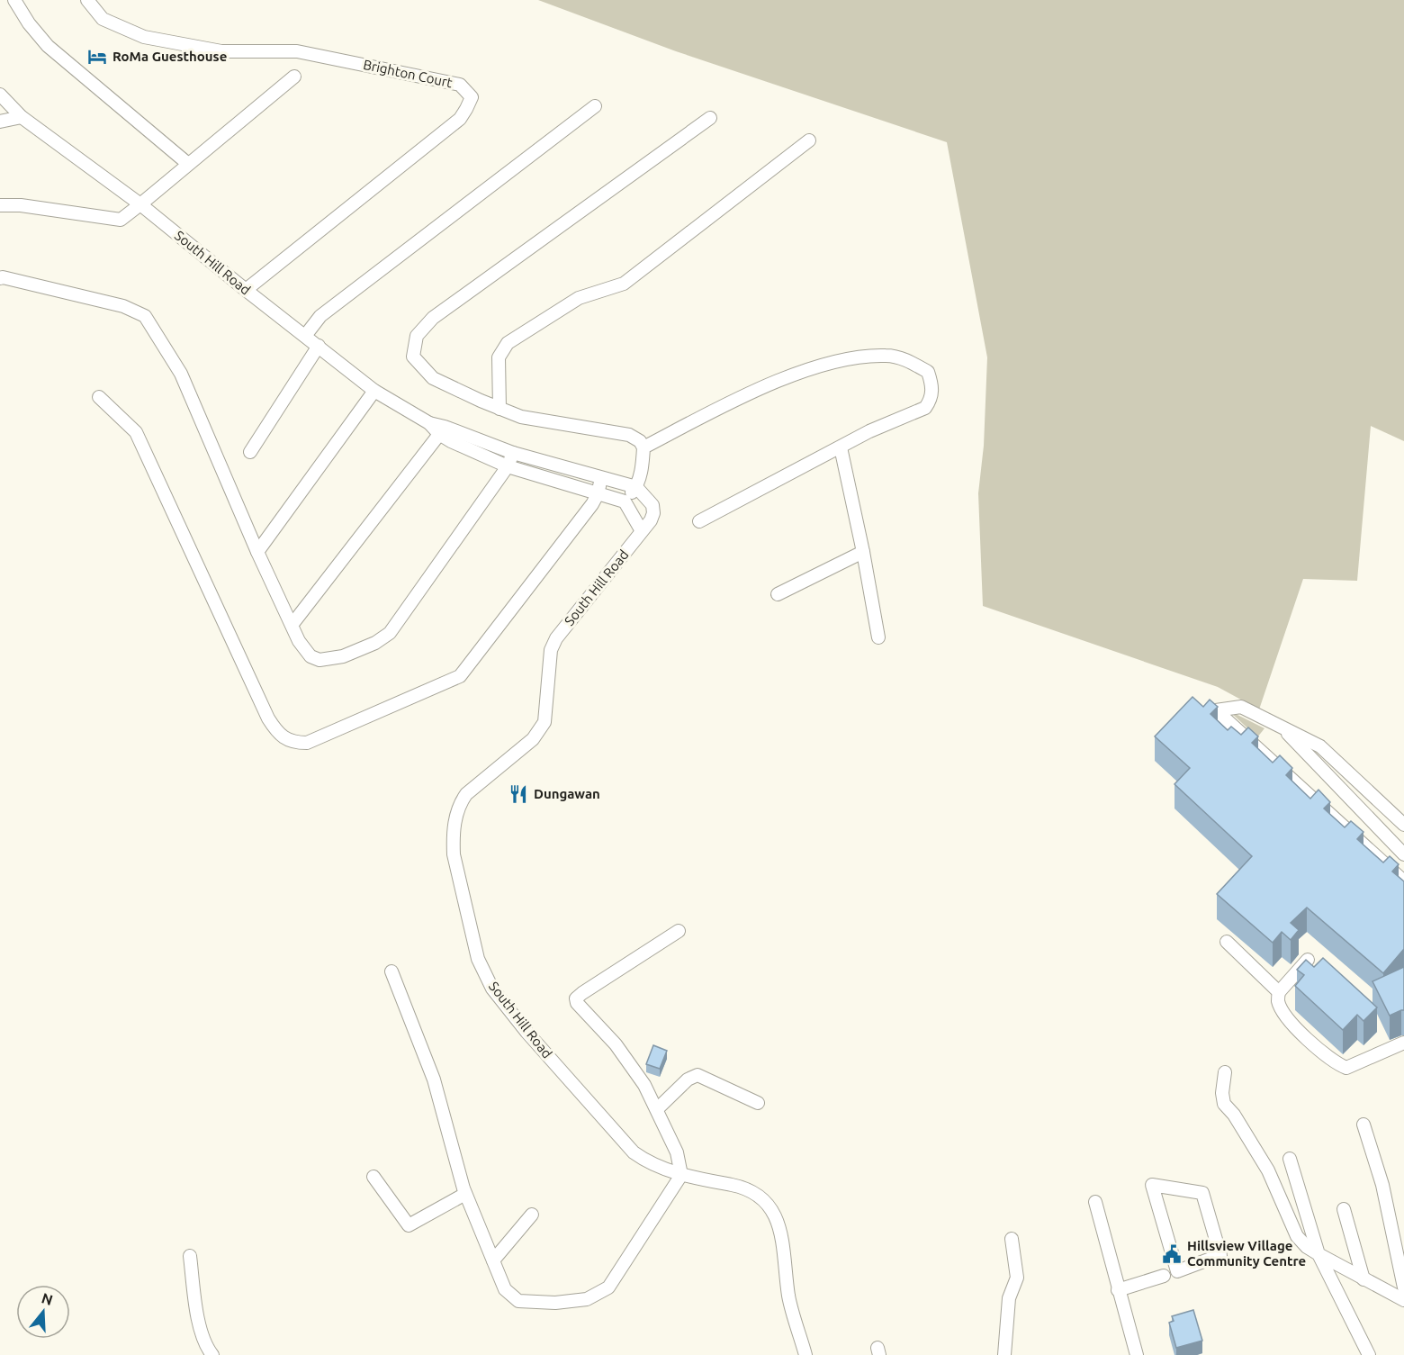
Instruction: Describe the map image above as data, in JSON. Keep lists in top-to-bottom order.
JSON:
{
  "streets": {
    "street": ["Brighton Court", "South Hill Road"]
  },
  "crossings": [
    ["Brighton Court", "South Hill Road"]
  ],
  "places": {
    "hotel": ["RoMa Guesthouse"],
    "restaurant": ["Dungawan"],
    "public building": ["Hillsview Village Community Centre"]
  },
  "north": "top"
}
